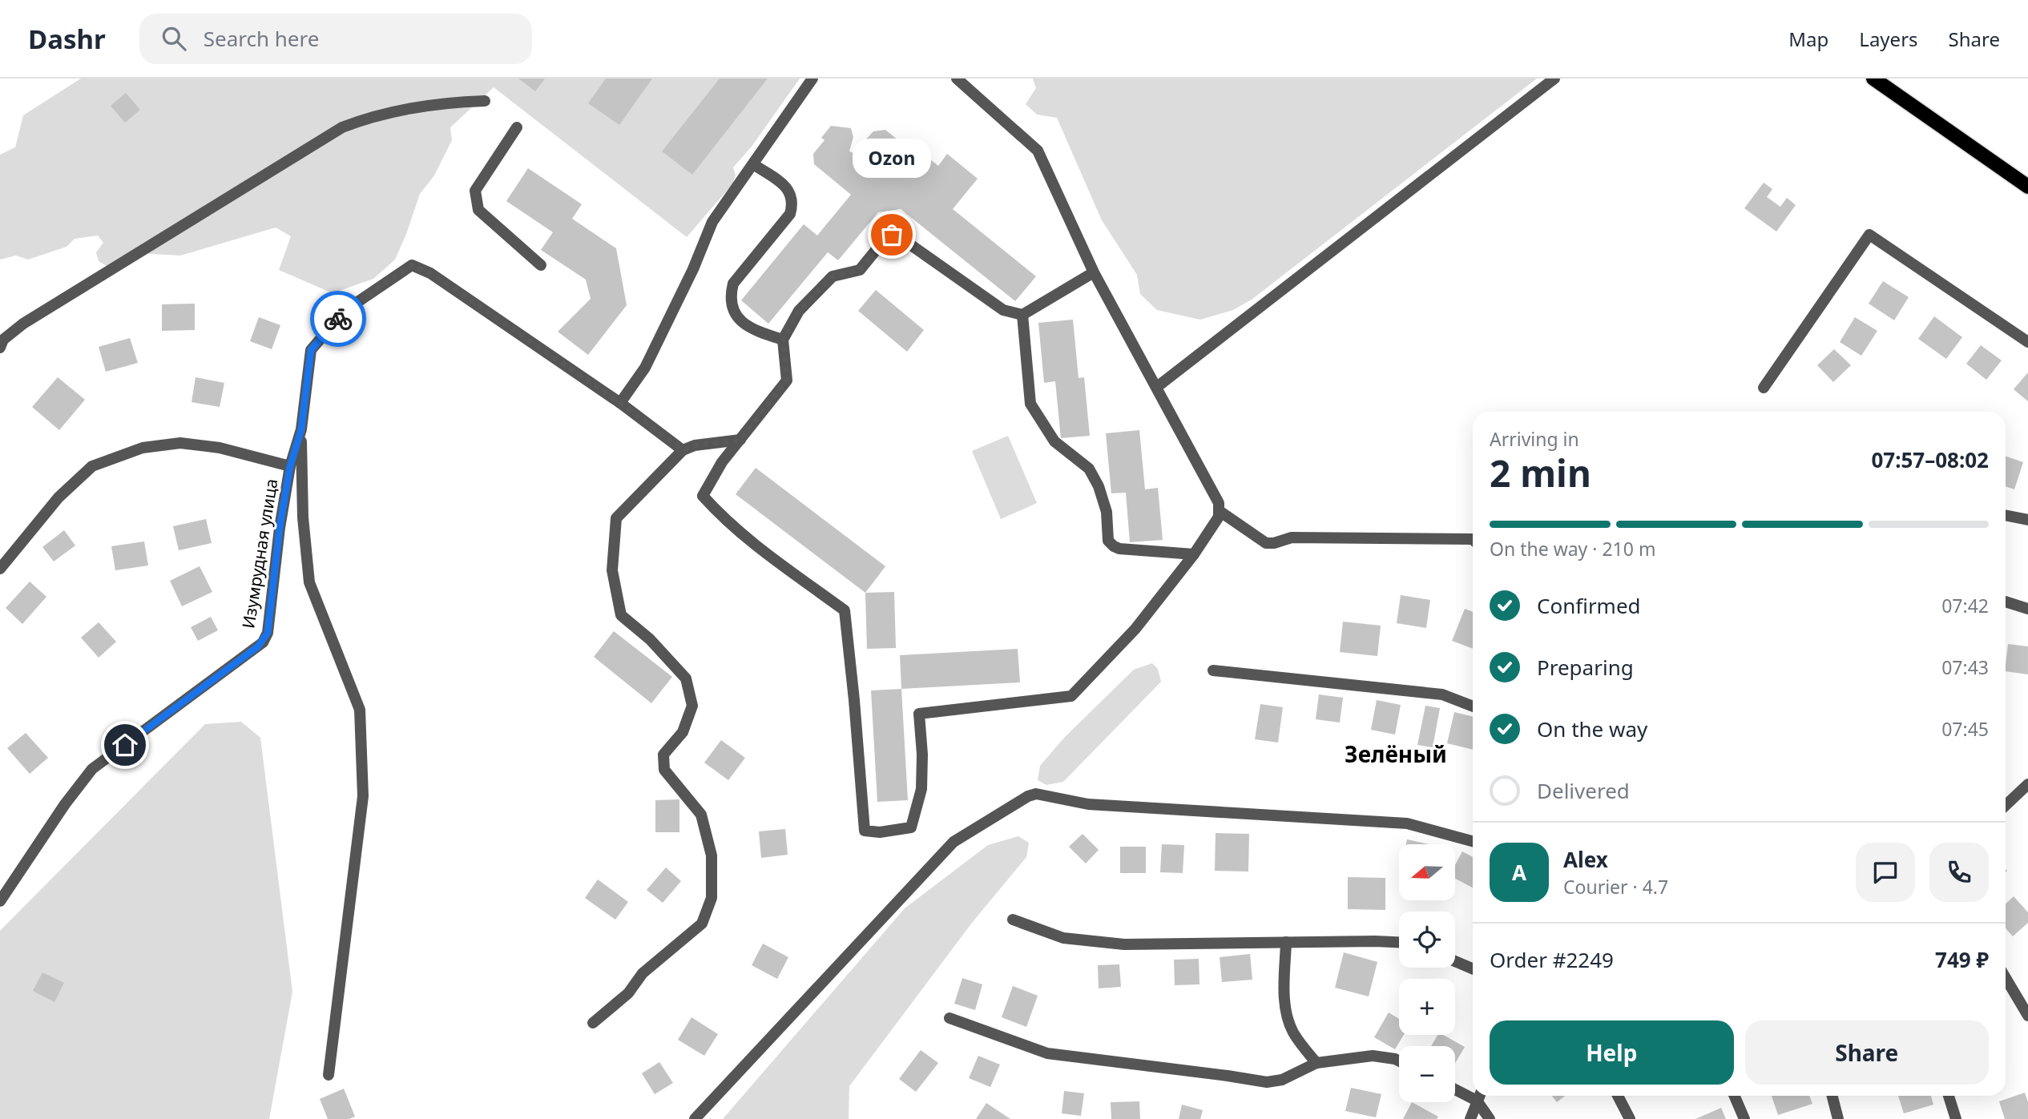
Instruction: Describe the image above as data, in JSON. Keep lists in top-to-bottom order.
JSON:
{
  "streets": {
    "street": ["Изумрудная улица"]
  },
  "districts": ["Зелёный"],
  "places": ["Ozon"],
  "north": "left",
  "page": {
    "header": "Dashr",
    "search": "Search here",
    "nav": ["Map", "Layers", "Share"],
    "bubble": "Ozon",
    "heading": ["2 min", "Arriving in", "07:57–08:02"],
    "panel": [
      "Alex",
      "Courier · 4.7",
      "Order #2249",
      "749 ₽"
    ],
    "bar": "On the way · 210 m",
    "list": [
      ["Confirmed", "07:42"],
      ["Preparing", "07:43"],
      ["On the way", "07:45"],
      "Delivered"
    ],
    "round": "A",
    "map_buttons": ["+", "−"],
    "buttons": ["Help", "Share"]
  }
}
